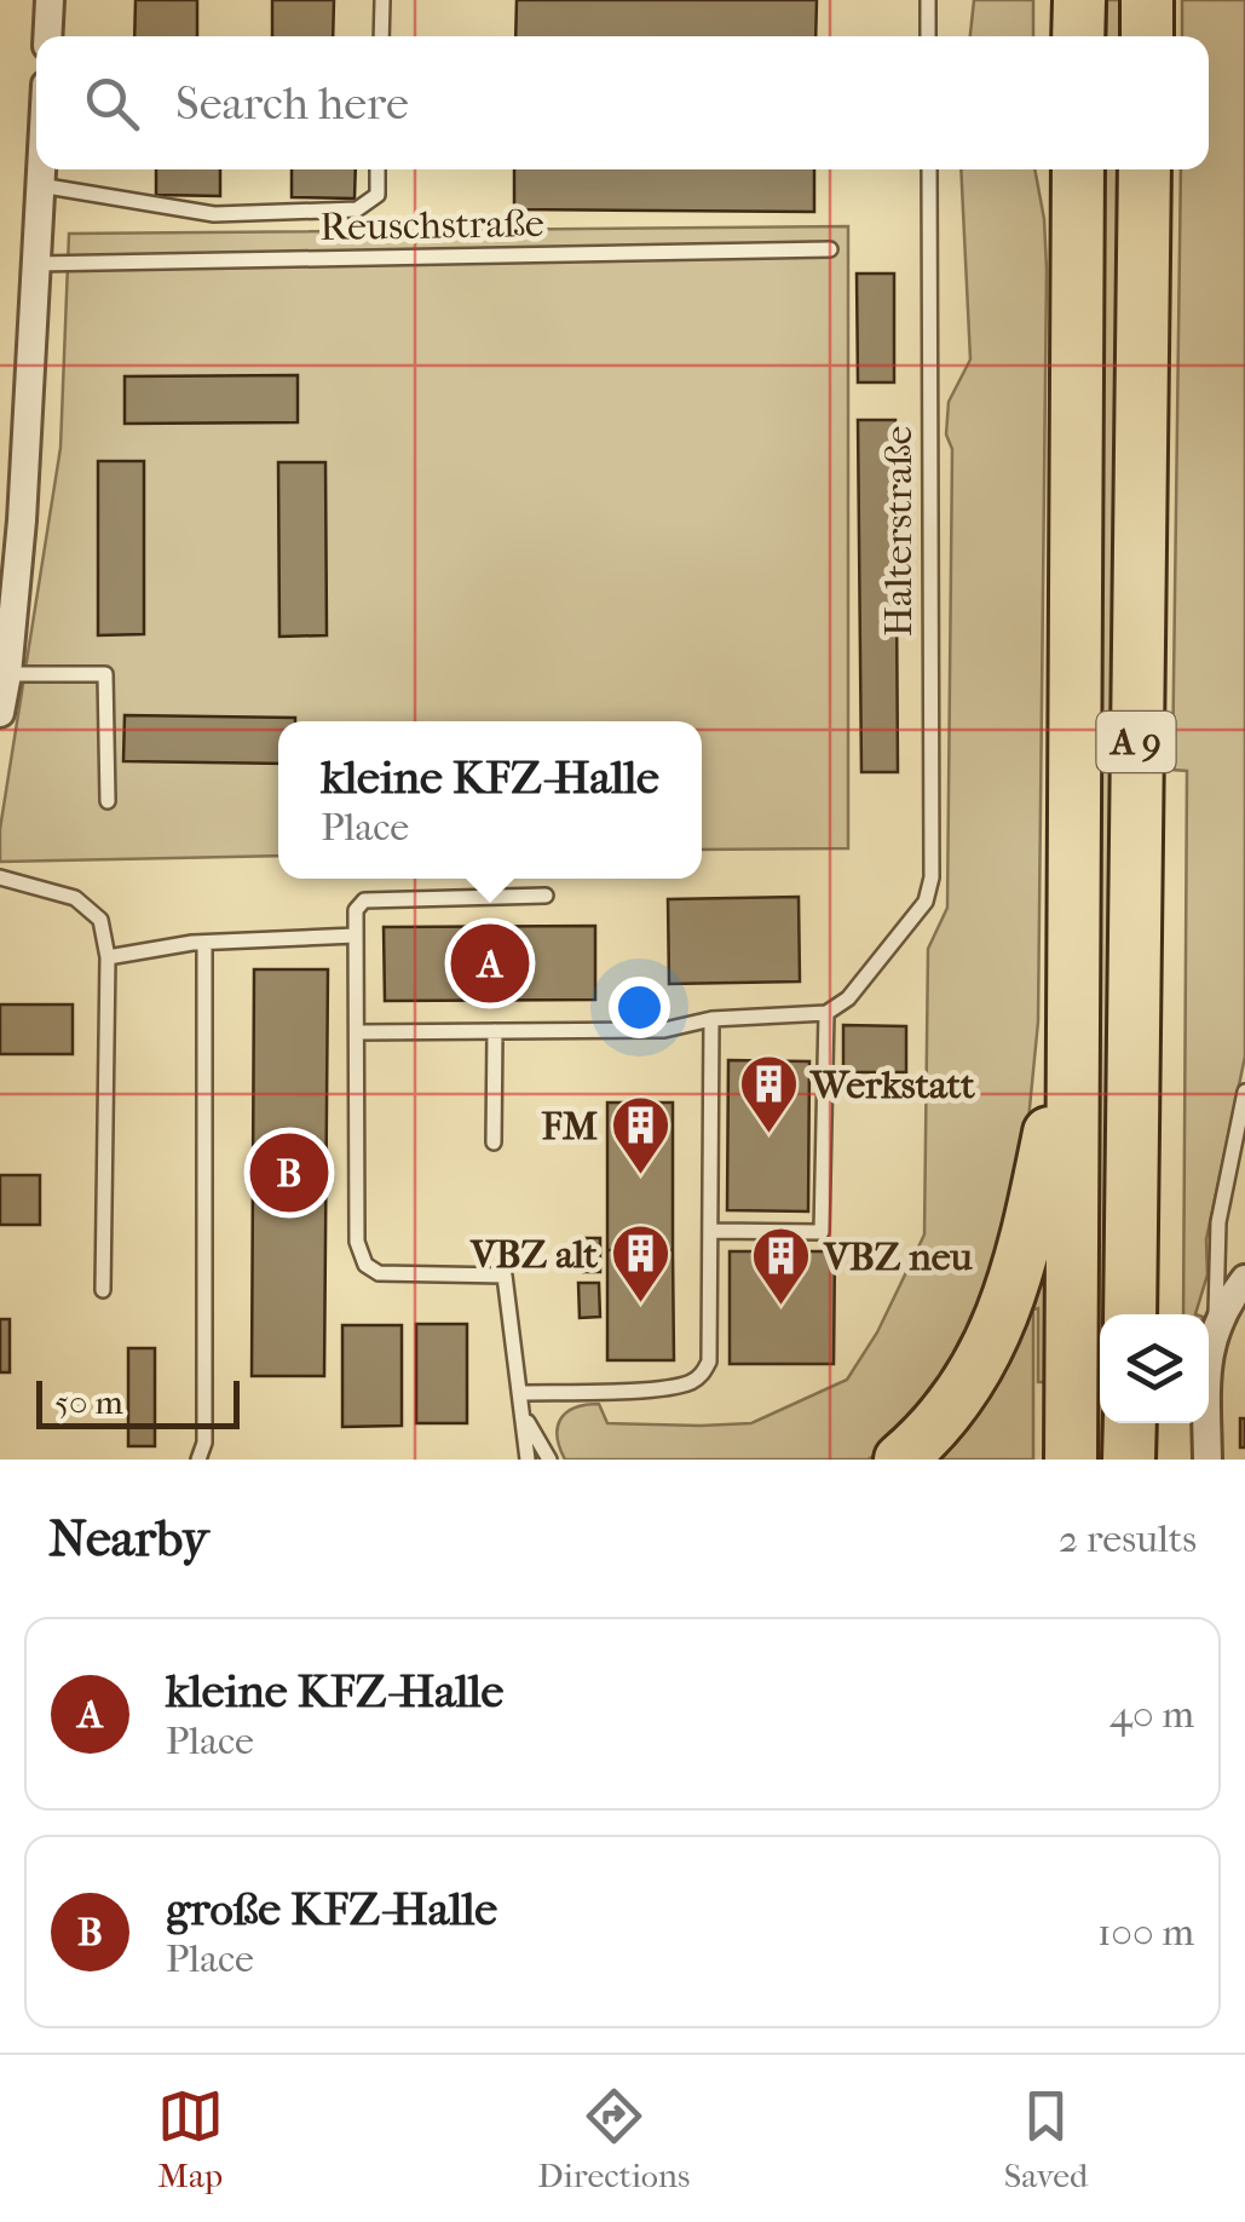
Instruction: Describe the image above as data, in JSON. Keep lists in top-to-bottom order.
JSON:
{
  "streets": {
    "highway": ["A 9"],
    "lane": ["Reuschstraße", "Halterstraße"]
  },
  "places": {
    "building": [
      "Werkstatt",
      "FM",
      "VBZ alt",
      "VBZ neu"
    ]
  },
  "scale_bar": "50 m",
  "page": {
    "search": "Search here",
    "popup": ["kleine KFZ-Halle", "Place"],
    "pins": ["A", "B"],
    "scale": "50 m",
    "heading": ["Nearby", "2 results"],
    "list": [
      {
        "mark": "A",
        "name": "kleine KFZ-Halle",
        "note": "Place",
        "value": "40 m"
      },
      {
        "mark": "B",
        "name": "große KFZ-Halle",
        "note": "Place",
        "value": "100 m"
      }
    ],
    "nav": ["Map", "Directions", "Saved"]
  }
}
